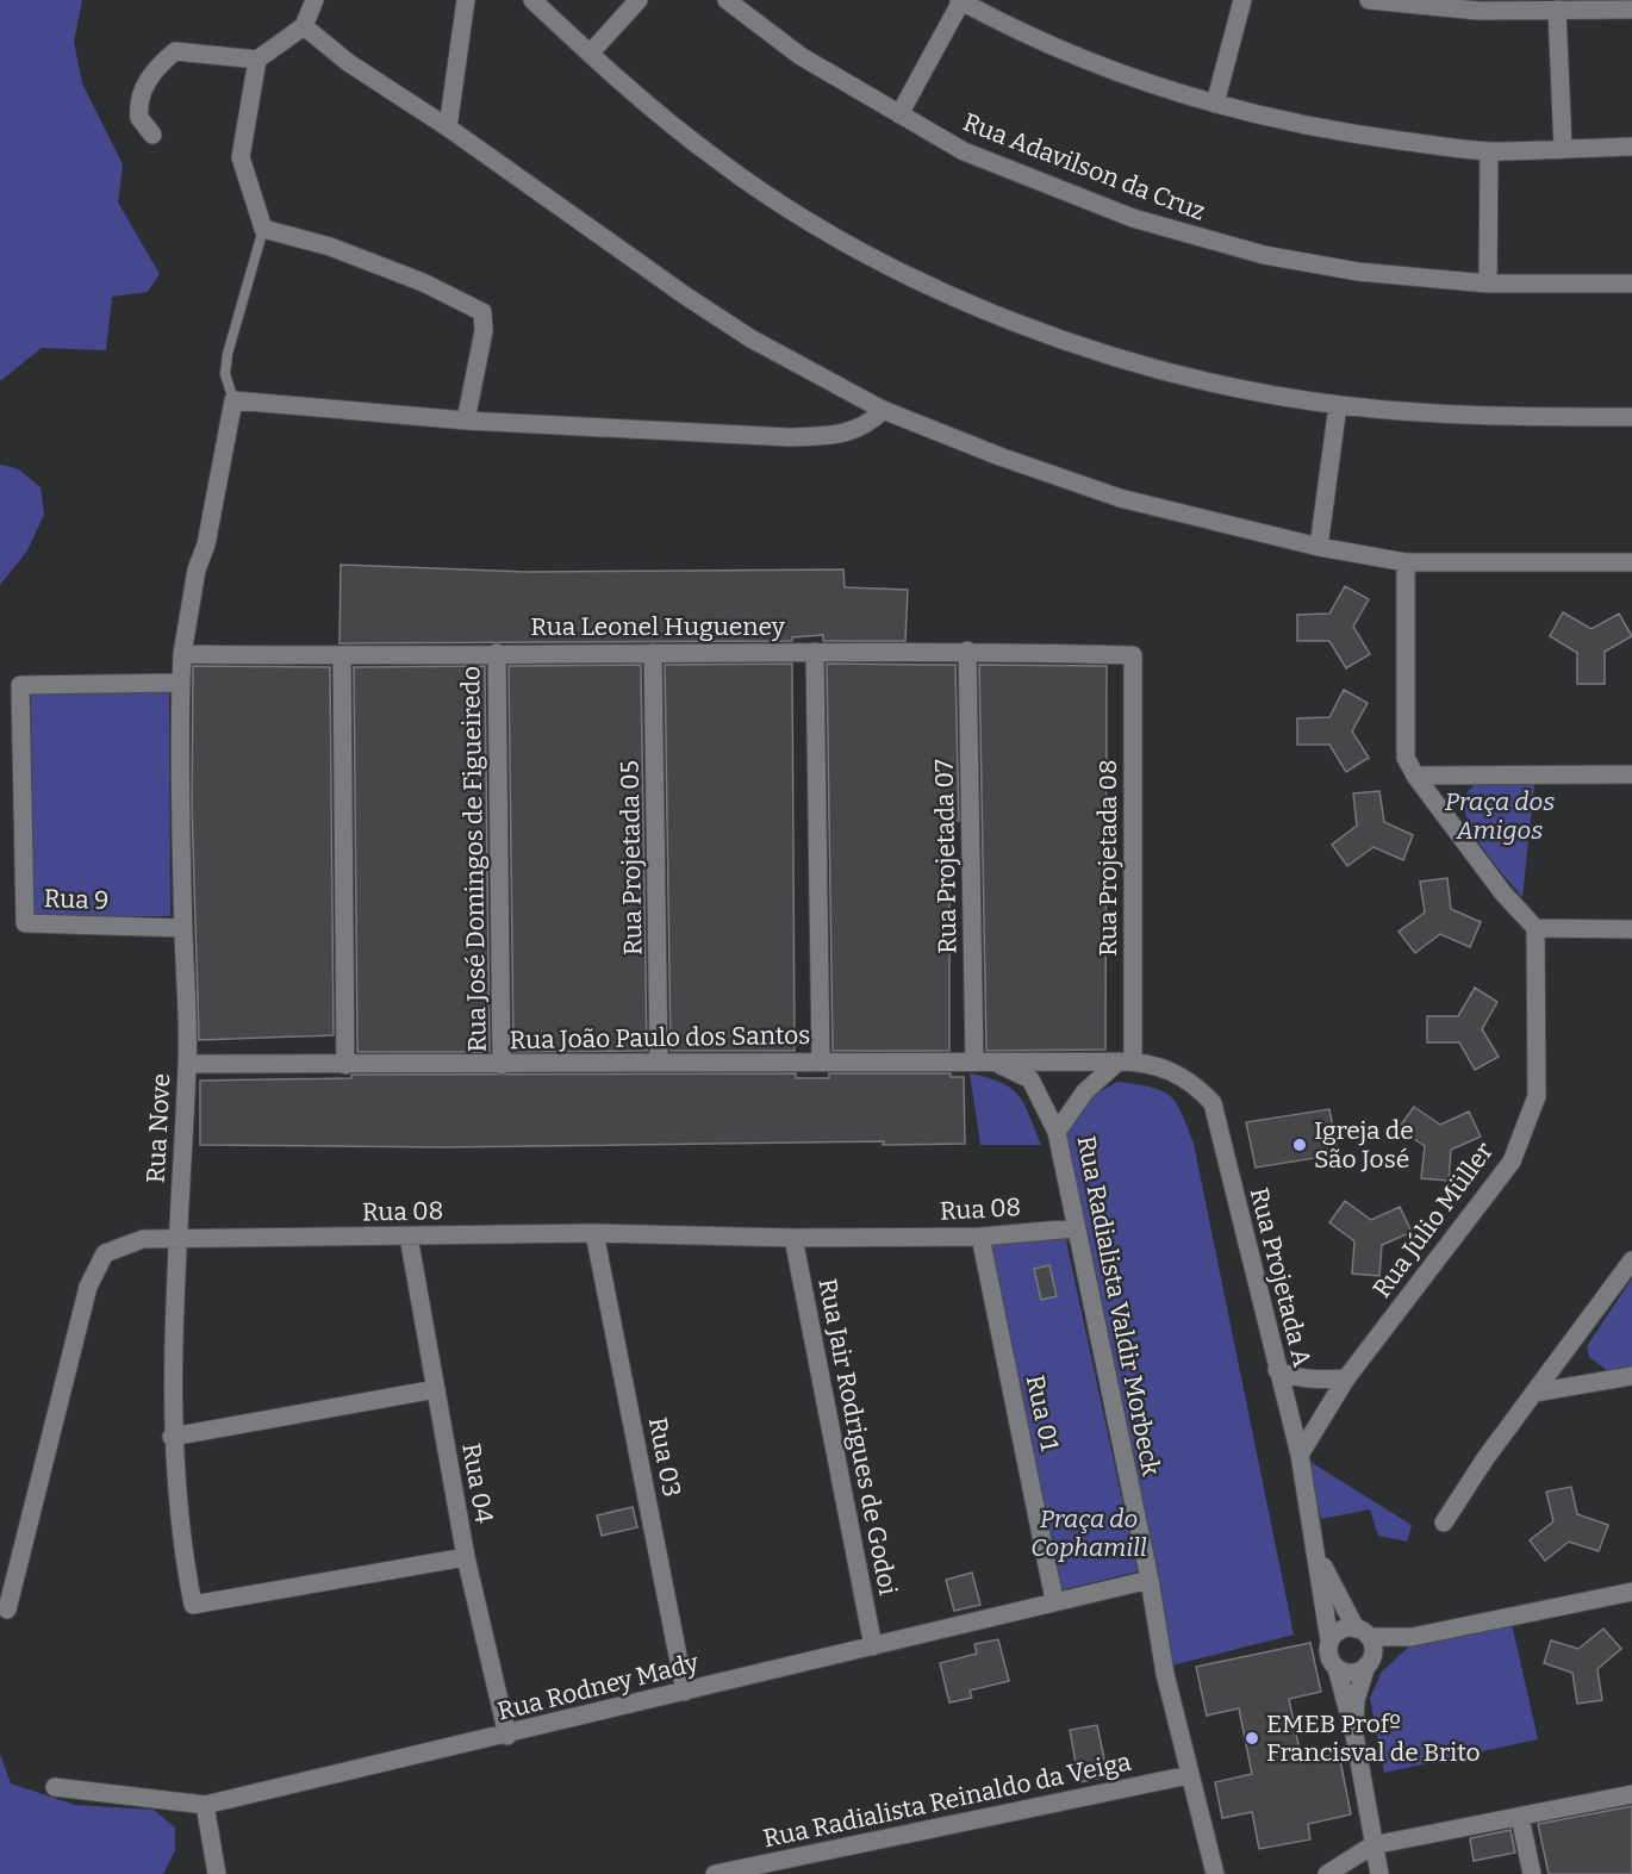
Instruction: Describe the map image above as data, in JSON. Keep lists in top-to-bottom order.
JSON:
{
  "streets": {
    "street": [
      "Rua Adavilson da Cruz",
      "Rua Leonel Hugueney",
      "Rua Projetada 07",
      "Rua Projetada 05",
      "Rua Projetada 08",
      "Rua José Domingos de Figueiredo",
      "Rua 9",
      "Rua João Paulo dos Santos",
      "Rua Nove",
      "Rua 08",
      "Rua Júlio Müller",
      "Rua Projetada A",
      "Rua Radialista Valdir Morbeck",
      "Rua 01",
      "Rua Jair Rodrigues de Godoi",
      "Rua 03",
      "Rua 04",
      "Rua Rodney Mady",
      "Rua Radialista Reinaldo da Veiga"
    ]
  },
  "crossings": [
    ["Rua Leonel Hugueney", "Rua Projetada 07"],
    ["Rua Leonel Hugueney", "Rua Projetada 05"],
    ["Rua Leonel Hugueney", "Rua Projetada 08"],
    ["Rua Leonel Hugueney", "Rua José Domingos de Figueiredo"],
    ["Rua Leonel Hugueney", "Rua Nove"],
    ["Rua Projetada 07", "Rua João Paulo dos Santos"],
    ["Rua Projetada 05", "Rua João Paulo dos Santos"],
    ["Rua Projetada 08", "Rua João Paulo dos Santos"],
    ["Rua Projetada 08", "Rua Projetada A"],
    ["Rua Projetada 08", "Rua Radialista Valdir Morbeck"],
    ["Rua José Domingos de Figueiredo", "Rua João Paulo dos Santos"],
    ["Rua 9", "Rua Nove"],
    ["Rua João Paulo dos Santos", "Rua Nove"],
    ["Rua João Paulo dos Santos", "Rua Projetada A"],
    ["Rua João Paulo dos Santos", "Rua Radialista Valdir Morbeck"],
    ["Rua Nove", "Rua 08"],
    ["Rua Nove", "Rua 04"],
    ["Rua 08", "Rua Radialista Valdir Morbeck"],
    ["Rua 08", "Rua 01"],
    ["Rua 08", "Rua Jair Rodrigues de Godoi"],
    ["Rua 08", "Rua 03"],
    ["Rua 08", "Rua 04"],
    ["Rua Júlio Müller", "Rua Projetada A"],
    ["Rua Projetada A", "Rua Radialista Valdir Morbeck"],
    ["Rua Radialista Valdir Morbeck", "Rua Rodney Mady"],
    ["Rua Radialista Valdir Morbeck", "Rua Radialista Reinaldo da Veiga"],
    ["Rua 01", "Rua Rodney Mady"],
    ["Rua Jair Rodrigues de Godoi", "Rua Rodney Mady"],
    ["Rua 03", "Rua Rodney Mady"],
    ["Rua 04", "Rua Rodney Mady"]
  ],
  "parks": ["Praça dos Amigos", "Praça do Cophamill"],
  "places": ["Igreja de São José", "EMEB Profº Francisval de Brito"]
}
